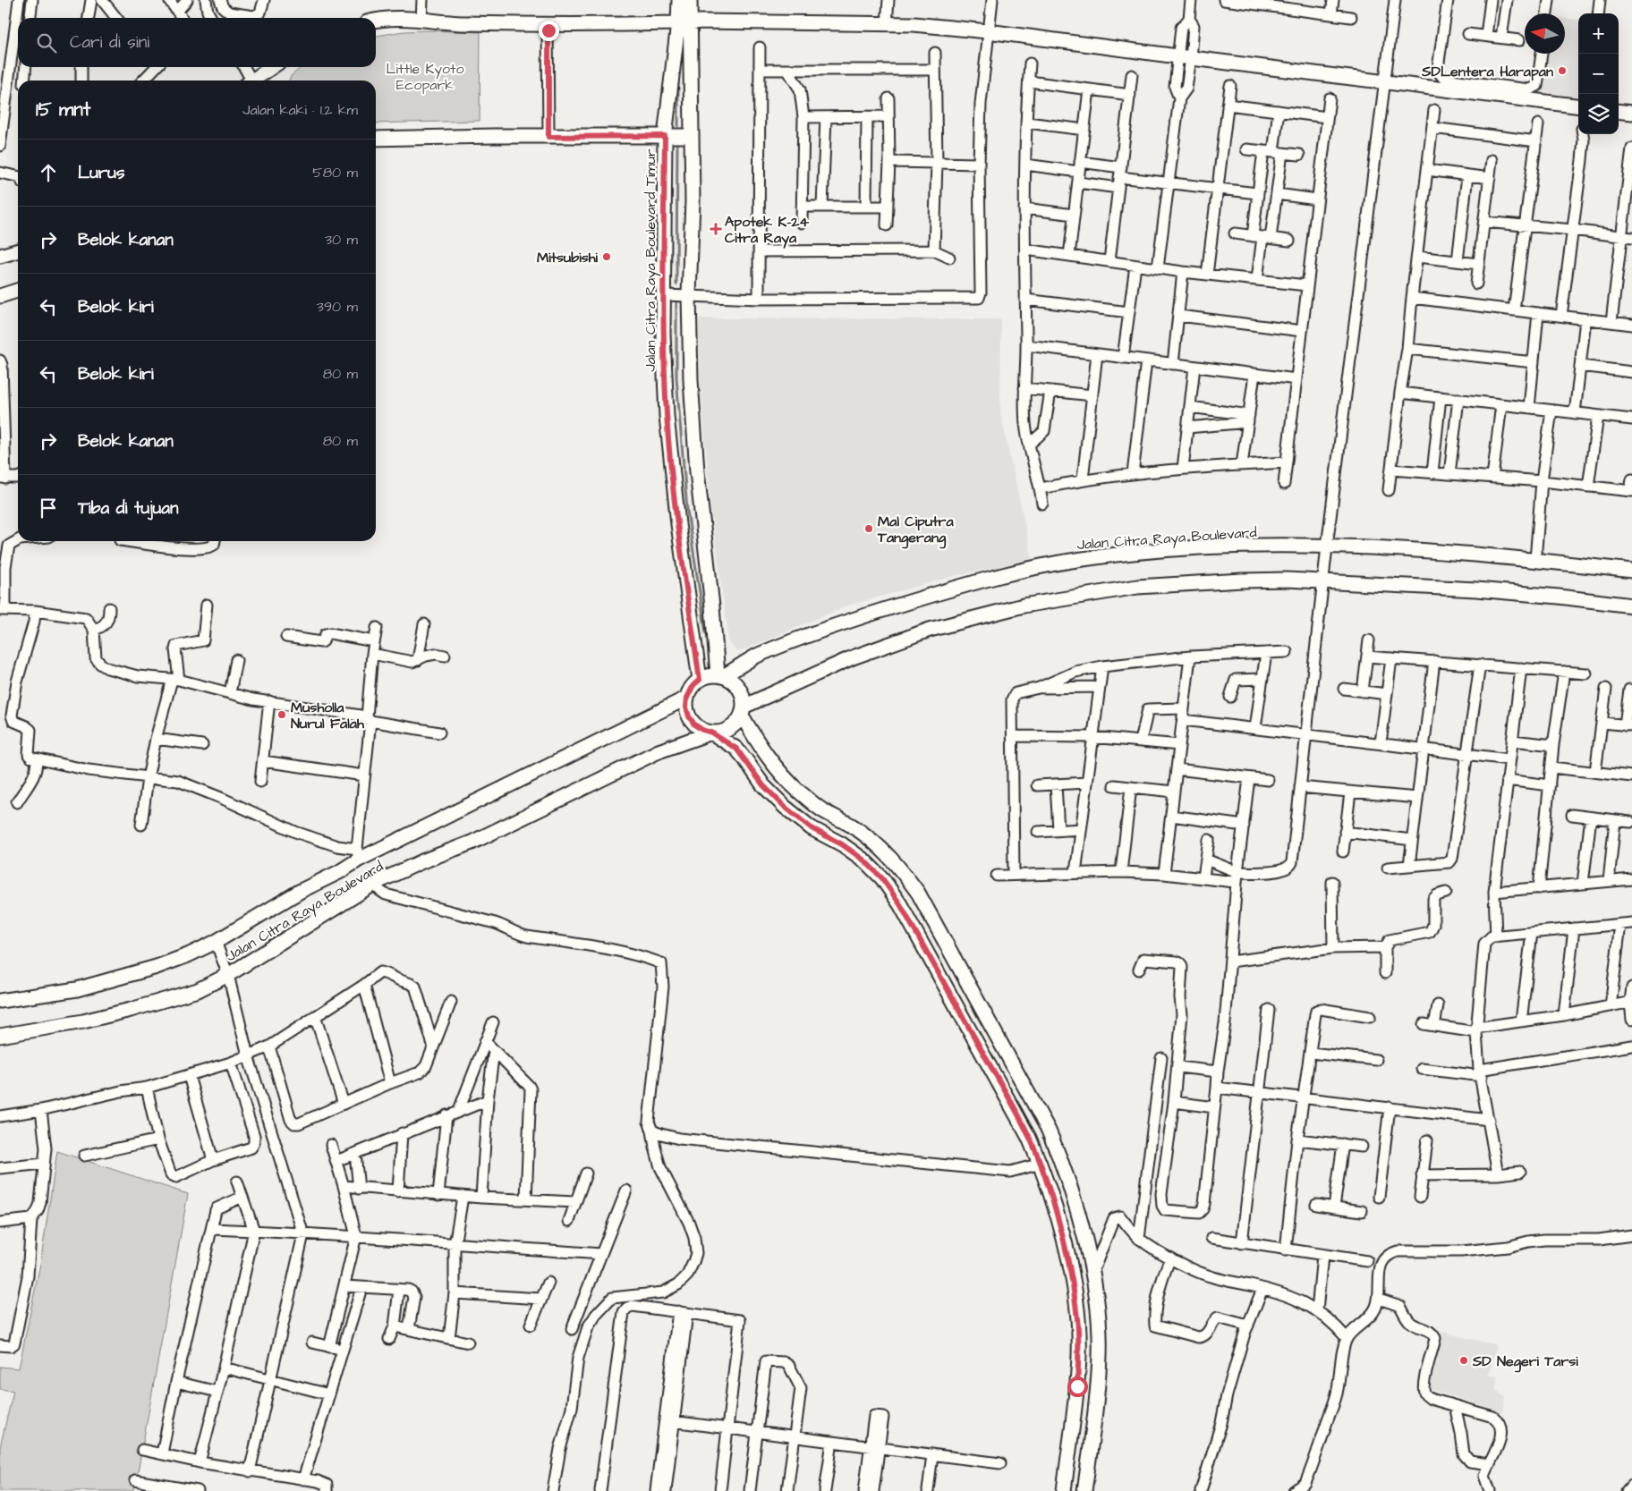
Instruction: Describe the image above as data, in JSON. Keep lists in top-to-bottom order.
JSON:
{
  "streets": {
    "street": ["Jalan Citra Raya Boulevard Timur", "Jalan Citra Raya Boulevard"]
  },
  "crossings": [
    ["Jalan Citra Raya Boulevard Timur", "Jalan Citra Raya Boulevard"]
  ],
  "parks": ["Little Kyoto Ecopark"],
  "places": {
    "other": [
      "SDLentera Harapan",
      "Mitsubishi",
      "Mal Ciputra Tangerang",
      "Musholla Nurul Falah",
      "SD Negeri Tarsi"
    ],
    "health": ["Apotek K-24 Citra Raya"]
  },
  "north": "left",
  "page": {
    "map_buttons": ["+", "−"],
    "search": "Cari di sini",
    "heading": ["15 mnt", "Jalan kaki · 1.2 km"],
    "list": [
      ["Lurus", "580 m"],
      ["Belok kanan", "30 m"],
      ["Belok kiri", "390 m"],
      ["Belok kiri", "80 m"],
      ["Belok kanan", "80 m"],
      "Tiba di tujuan"
    ]
  }
}
